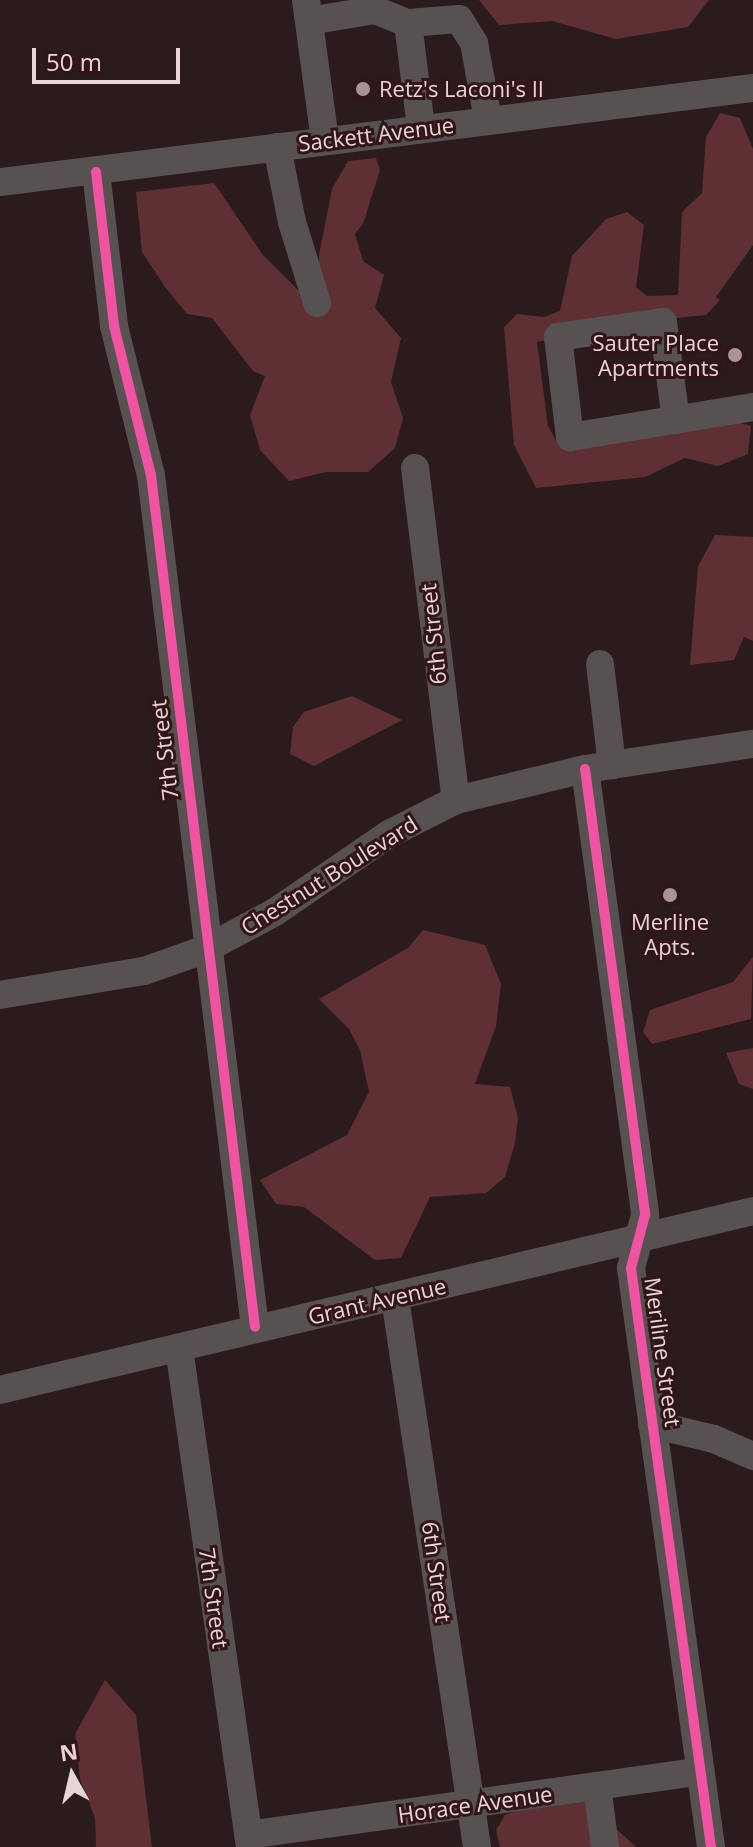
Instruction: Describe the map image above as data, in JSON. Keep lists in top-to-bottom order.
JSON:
{
  "streets": {
    "street": [
      "Sackett Avenue",
      "6th Street",
      "7th Street",
      "Chestnut Boulevard",
      "Grant Avenue",
      "Meriline Street",
      "Horace Avenue"
    ]
  },
  "crossings": [
    ["Sackett Avenue", "7th Street"],
    ["6th Street", "Chestnut Boulevard"],
    ["6th Street", "Grant Avenue"],
    ["6th Street", "Horace Avenue"],
    ["7th Street", "Chestnut Boulevard"],
    ["7th Street", "Grant Avenue"],
    ["7th Street", "Horace Avenue"],
    ["Chestnut Boulevard", "Meriline Street"],
    ["Grant Avenue", "Meriline Street"],
    ["Meriline Street", "Horace Avenue"]
  ],
  "places": ["Retz's Laconi's II", "Sauter Place Apartments", "Merline Apts."],
  "scale_bar": "50 m",
  "north": "top"
}
